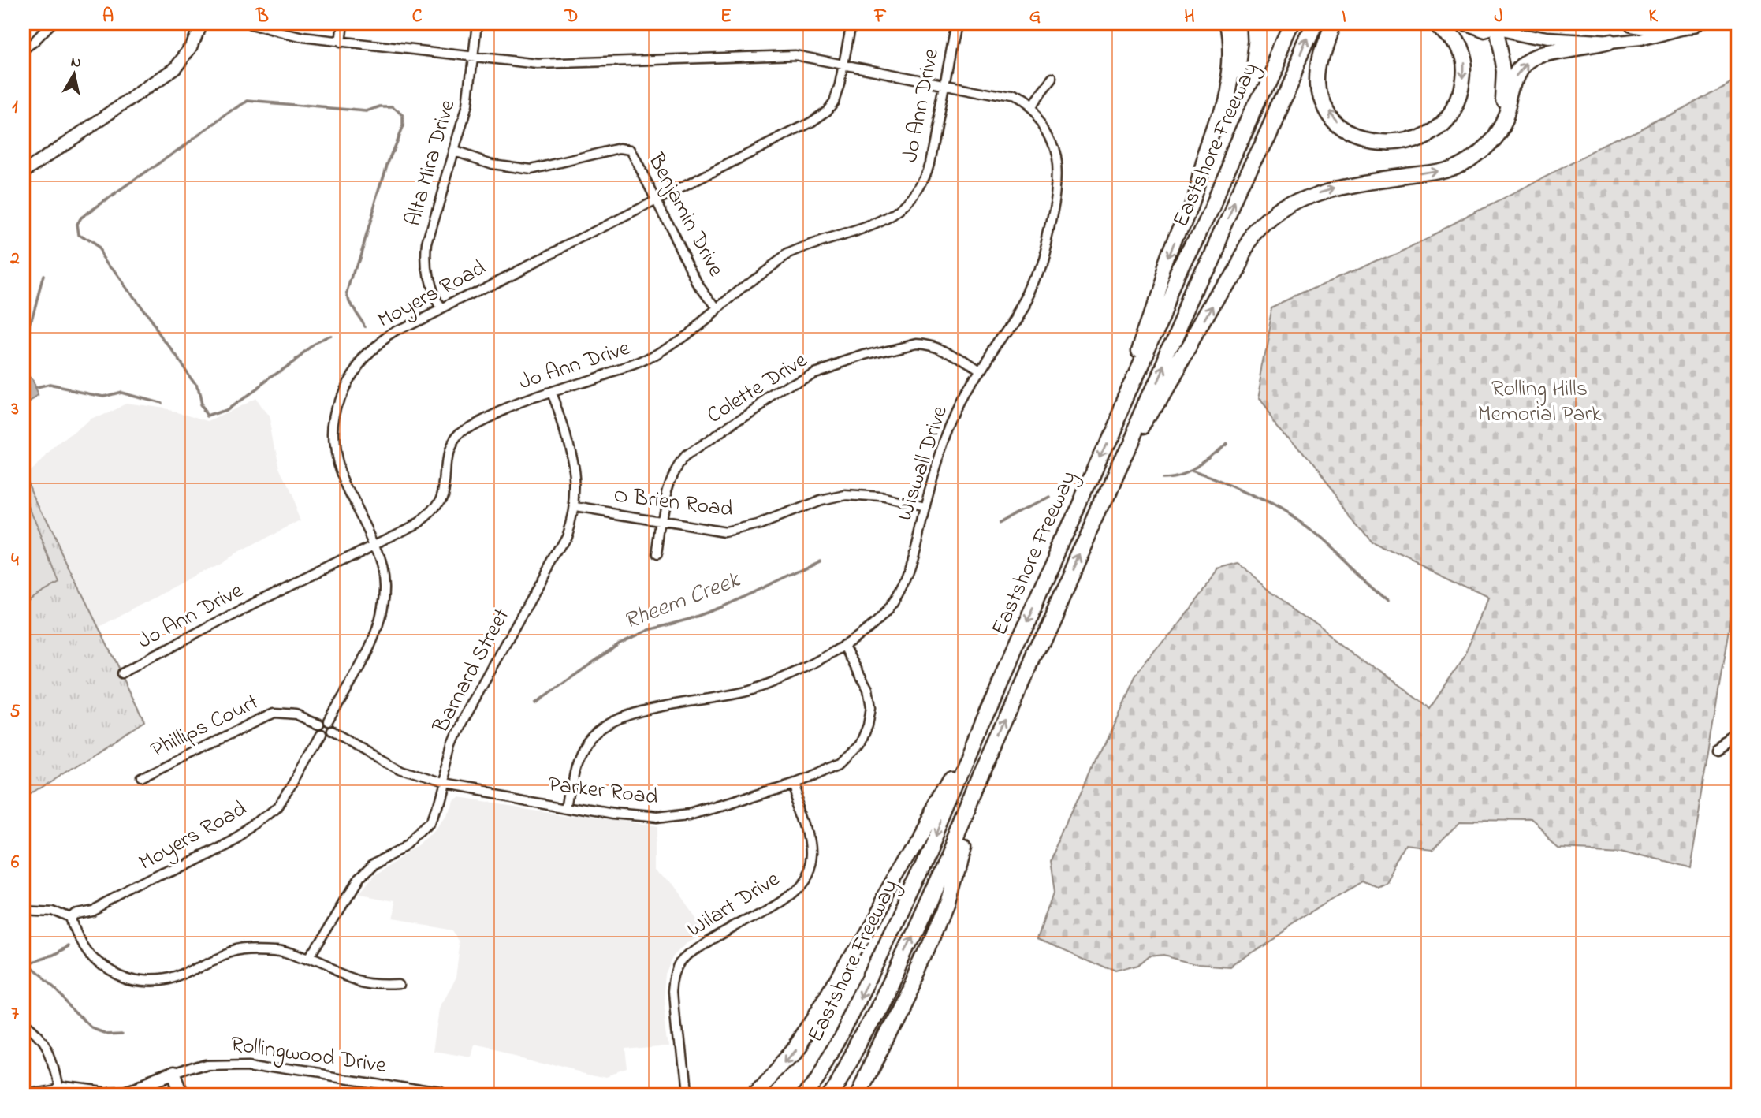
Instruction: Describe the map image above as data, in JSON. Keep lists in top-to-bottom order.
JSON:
{
  "streets": {
    "highway": ["Eastshore Freeway"],
    "street": [
      "Jo Ann Drive",
      "Alta Mira Drive",
      "Benjamin Drive",
      "Moyers Road",
      "Colette Drive",
      "Wiswall Drive",
      "O Brien Road",
      "Barnard Street",
      "Phillips Court",
      "Parker Road",
      "Wilart Drive",
      "Rollingwood Drive"
    ]
  },
  "crossings": [
    ["Jo Ann Drive", "Benjamin Drive"],
    ["Jo Ann Drive", "Moyers Road"],
    ["Jo Ann Drive", "Wiswall Drive"],
    ["Jo Ann Drive", "Barnard Street"],
    ["Alta Mira Drive", "Benjamin Drive"],
    ["Alta Mira Drive", "Moyers Road"],
    ["Alta Mira Drive", "Wiswall Drive"],
    ["Benjamin Drive", "Moyers Road"],
    ["Moyers Road", "Wiswall Drive"],
    ["Moyers Road", "Phillips Court"],
    ["Moyers Road", "Parker Road"],
    ["Colette Drive", "Wiswall Drive"],
    ["Colette Drive", "O Brien Road"],
    ["Wiswall Drive", "O Brien Road"],
    ["Wiswall Drive", "Parker Road"],
    ["O Brien Road", "Barnard Street"],
    ["Barnard Street", "Parker Road"],
    ["Phillips Court", "Parker Road"],
    ["Parker Road", "Wilart Drive"]
  ],
  "water": ["Rheem Creek"],
  "parks": ["Rolling Hills Memorial Park"],
  "north": "top",
  "grid": {
    "columns": [
      "A",
      "B",
      "C",
      "D",
      "E",
      "F",
      "G",
      "H",
      "I",
      "J",
      "K"
    ],
    "rows": [
      "1",
      "2",
      "3",
      "4",
      "5",
      "6",
      "7"
    ]
  }
}
